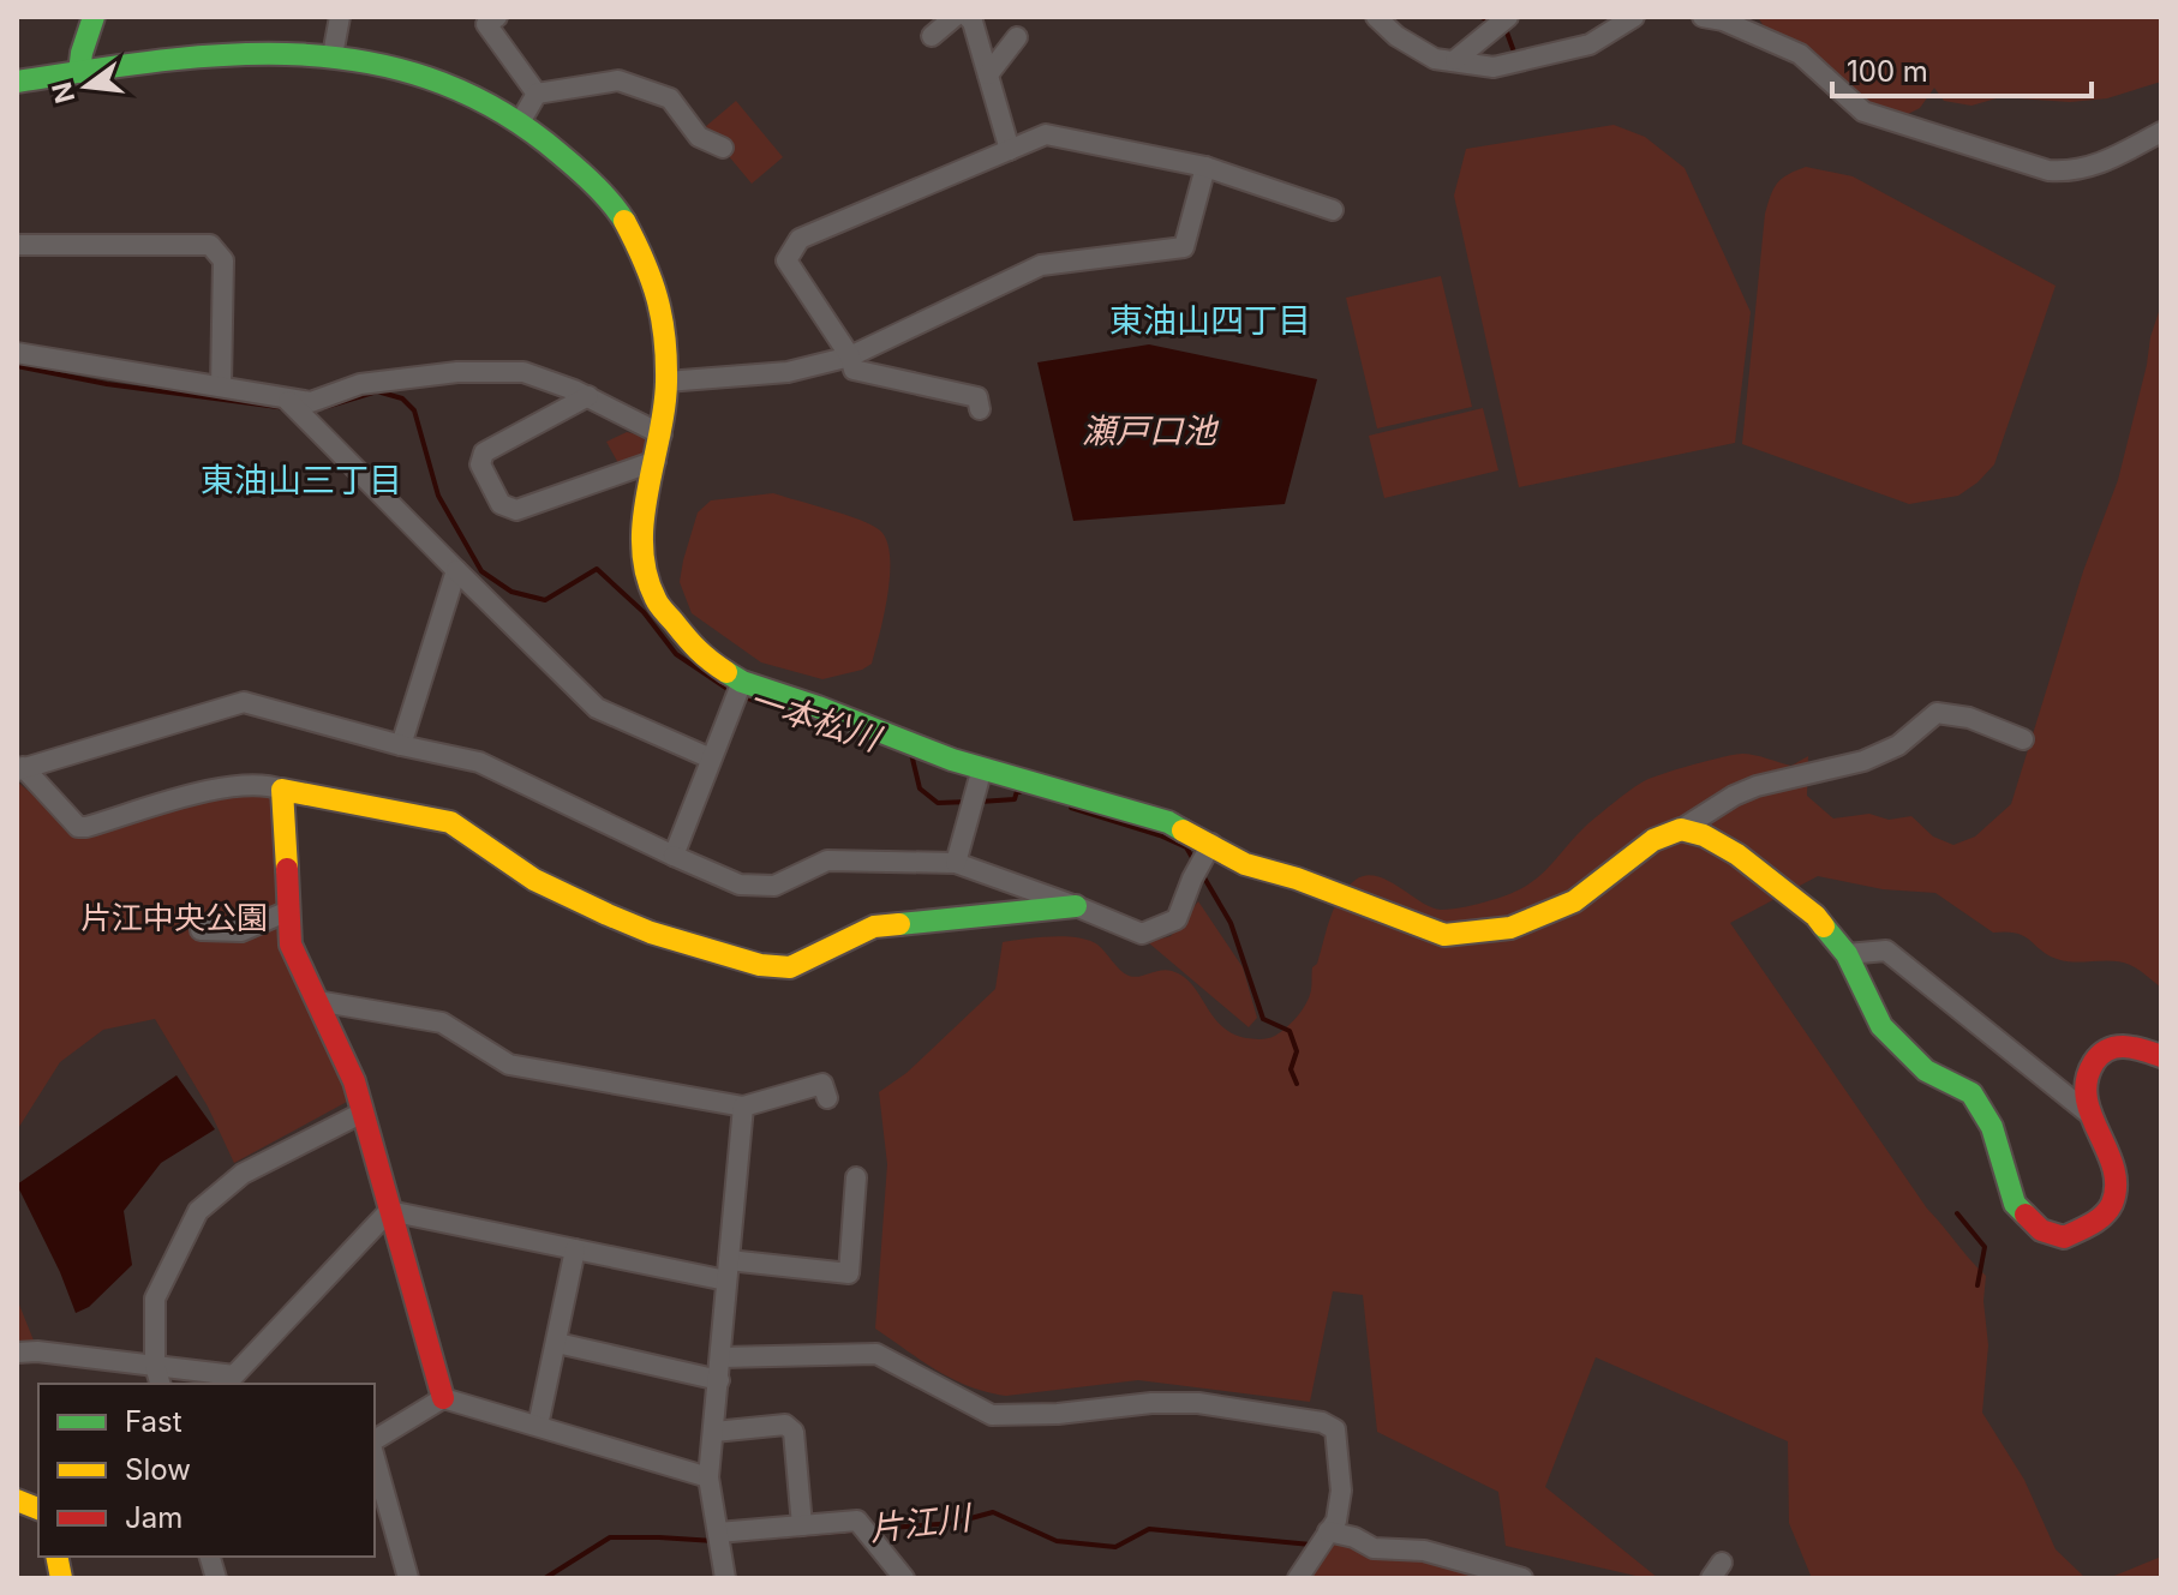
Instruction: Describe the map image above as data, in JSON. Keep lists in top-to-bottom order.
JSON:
{
  "districts": ["東油山四丁目", "東油山三丁目"],
  "water": ["瀬戸口池", "一本松川", "片江川"],
  "parks": ["片江中央公園"],
  "legend": ["Fast", "Slow", "Jam"],
  "scale_bar": "100 m",
  "north": "left"
}
